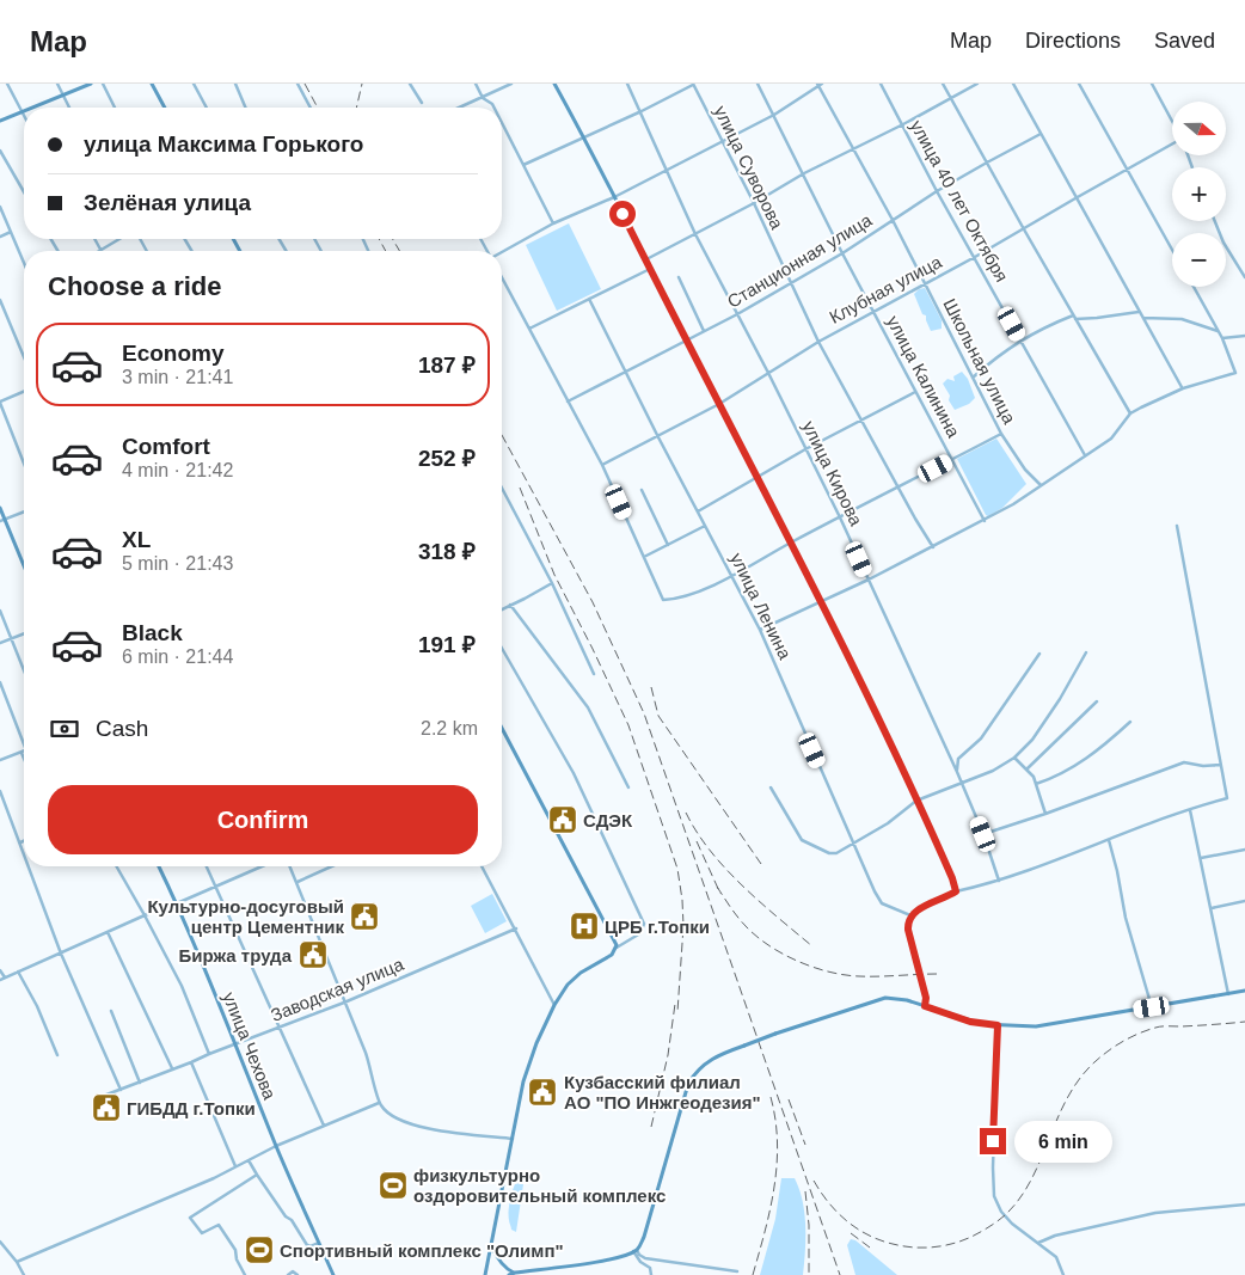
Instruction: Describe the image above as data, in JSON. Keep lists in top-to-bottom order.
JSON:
{
  "streets": {
    "street": [
      "улица Суворова",
      "улица 40 лет Октября",
      "Станционная улица",
      "Клубная улица",
      "Школьная улица",
      "улица Калинина",
      "улица Кирова",
      "улица Ленина",
      "Заводская улица",
      "улица Чехова"
    ]
  },
  "crossings": [
    ["улица Суворова", "Станционная улица"],
    ["улица Суворова", "Клубная улица"],
    ["улица 40 лет Октября", "Станционная улица"],
    ["улица 40 лет Октября", "Клубная улица"],
    ["Станционная улица", "Школьная улица"],
    ["Станционная улица", "улица Калинина"],
    ["Станционная улица", "улица Кирова"],
    ["Станционная улица", "улица Ленина"],
    ["Клубная улица", "Школьная улица"],
    ["Клубная улица", "улица Калинина"],
    ["Клубная улица", "улица Кирова"],
    ["Клубная улица", "улица Ленина"],
    ["Заводская улица", "улица Чехова"]
  ],
  "places": {
    "public building": [
      "СДЭК",
      "Культурно-досуговый центр Цементник",
      "Биржа труда",
      "Кузбасский филиал АО \"ПО Инжгеодезия\"",
      "ГИБДД г.Топки"
    ],
    "hospital": ["ЦРБ г.Топки"],
    "sports": ["физкультурно оздоровительный комплекс", "Спортивный комплекс \"Олимп\""]
  },
  "north": "right",
  "page": {
    "header": "Map",
    "nav": ["Map", "Directions", "Saved"],
    "map_buttons": ["+", "−"],
    "banner": ["улица Максима Горького", "Зелёная улица"],
    "heading": "Choose a ride",
    "list": [
      {
        "name": "Economy",
        "note": "3 min · 21:41",
        "value": "187 ₽"
      },
      {
        "name": "Comfort",
        "note": "4 min · 21:42",
        "value": "252 ₽"
      },
      {
        "name": "XL",
        "note": "5 min · 21:43",
        "value": "318 ₽"
      },
      {
        "name": "Black",
        "note": "6 min · 21:44",
        "value": "191 ₽"
      }
    ],
    "pay": ["Cash", "2.2 km"],
    "buttons": "Confirm",
    "bubble": "6 min"
  }
}
